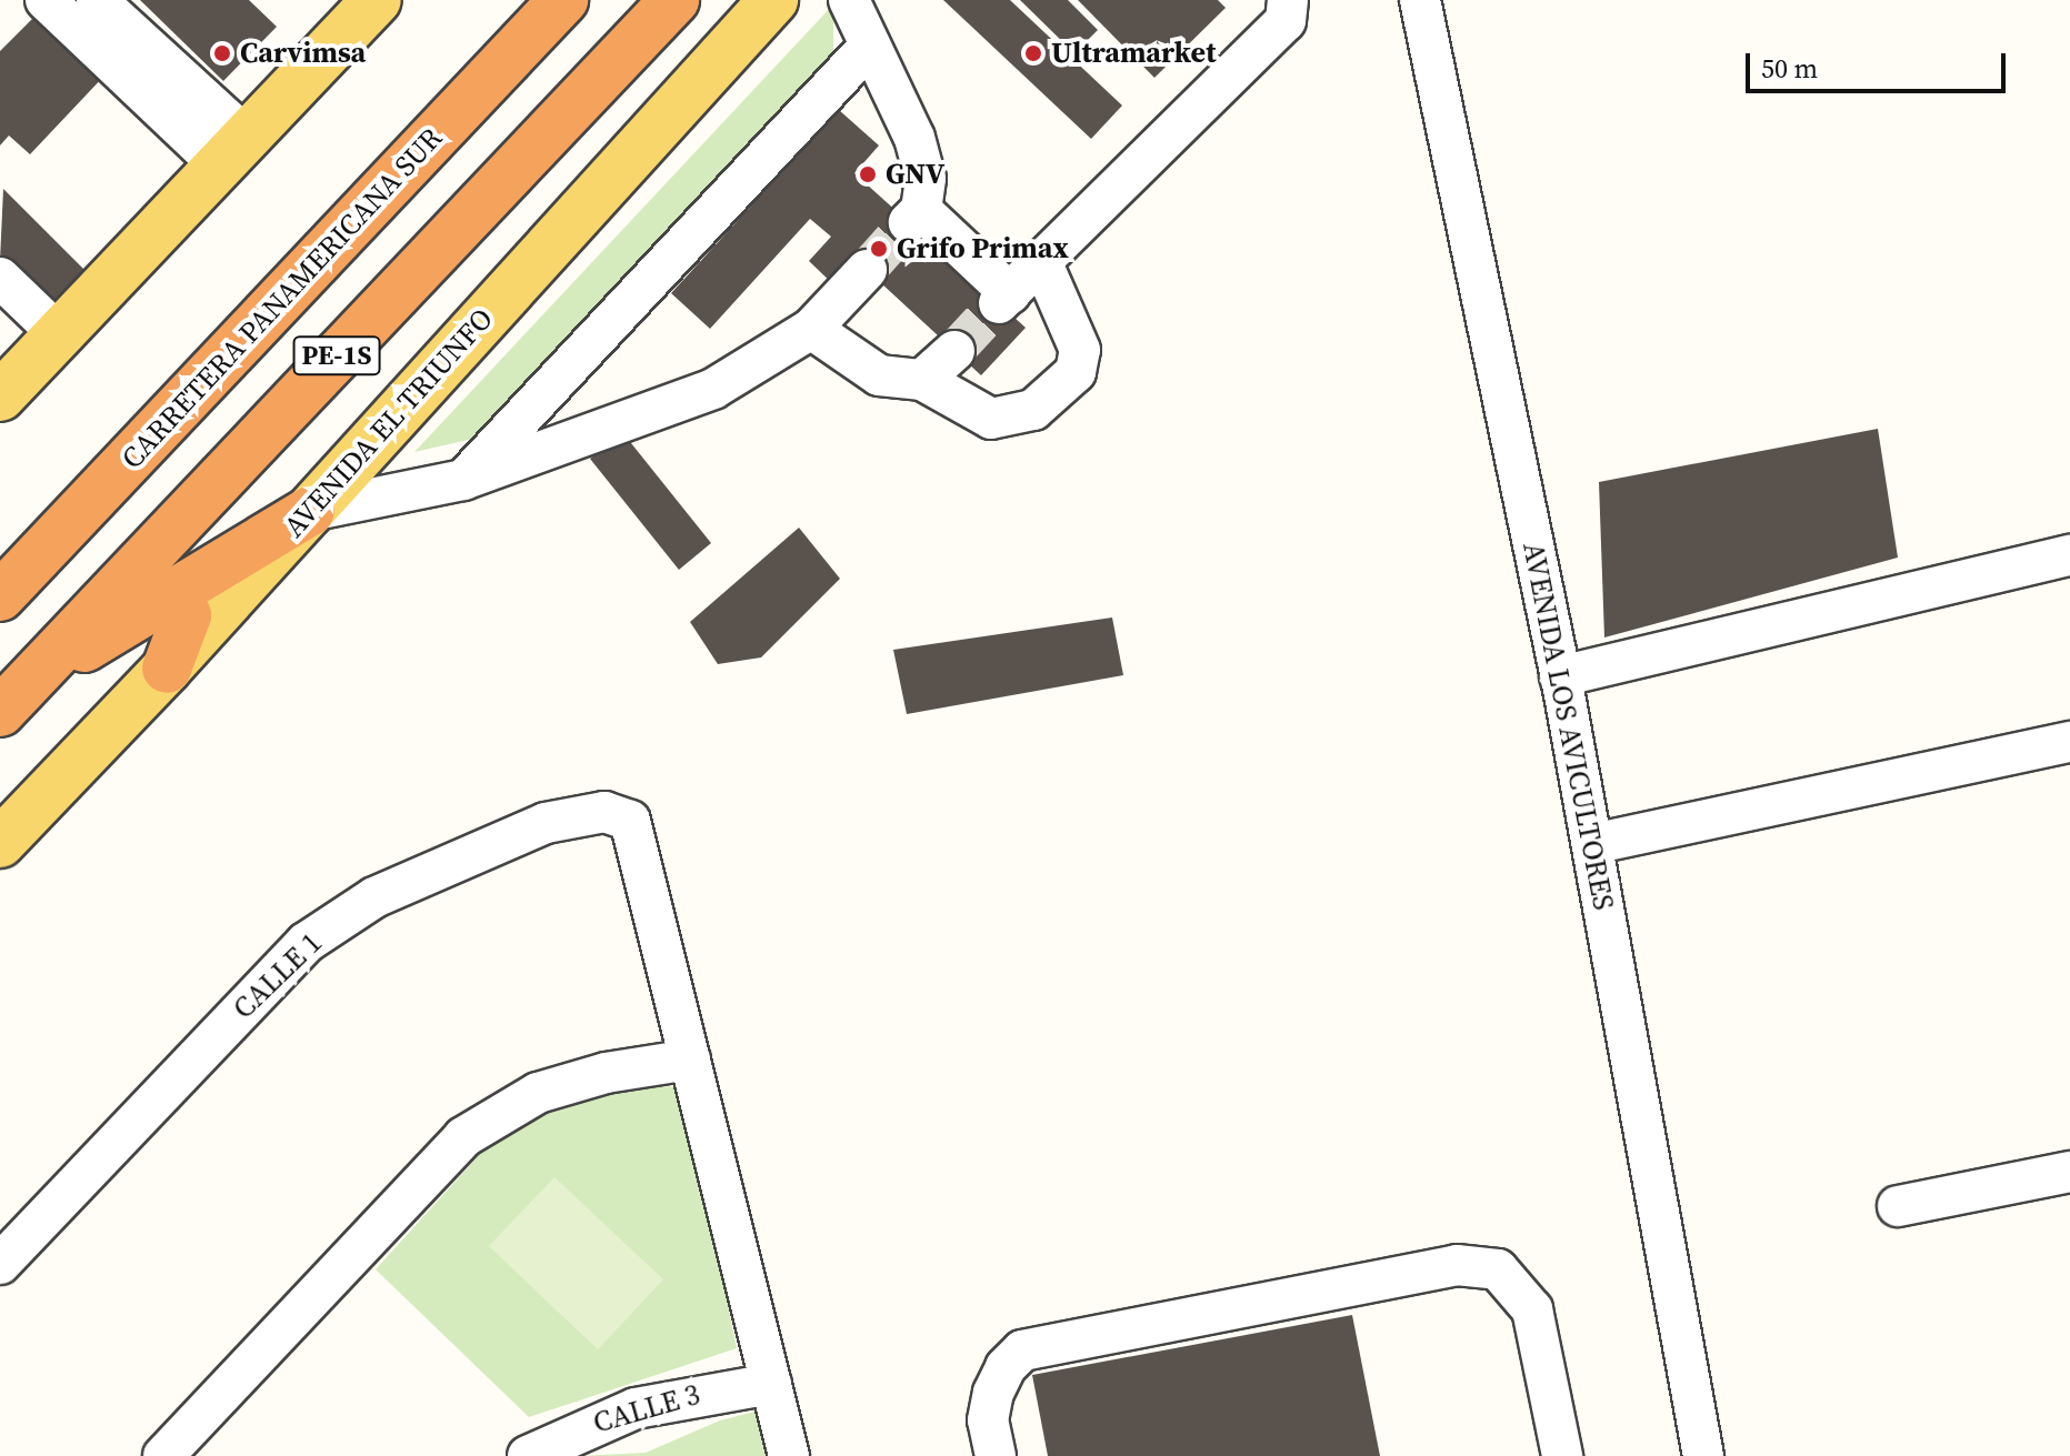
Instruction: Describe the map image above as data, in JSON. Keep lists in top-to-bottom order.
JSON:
{
  "streets": {
    "highway": ["CARRETERA PANAMERICANA SUR", "PE-1S"],
    "main road": ["AVENIDA EL TRIUNFO"],
    "street": ["AVENIDA LOS AVICULTORES", "CALLE 1", "CALLE 3"]
  },
  "places": [
    "Carvimsa",
    "Ultramarket",
    "GNV",
    "Grifo Primax"
  ],
  "scale_bar": "50 m"
}
